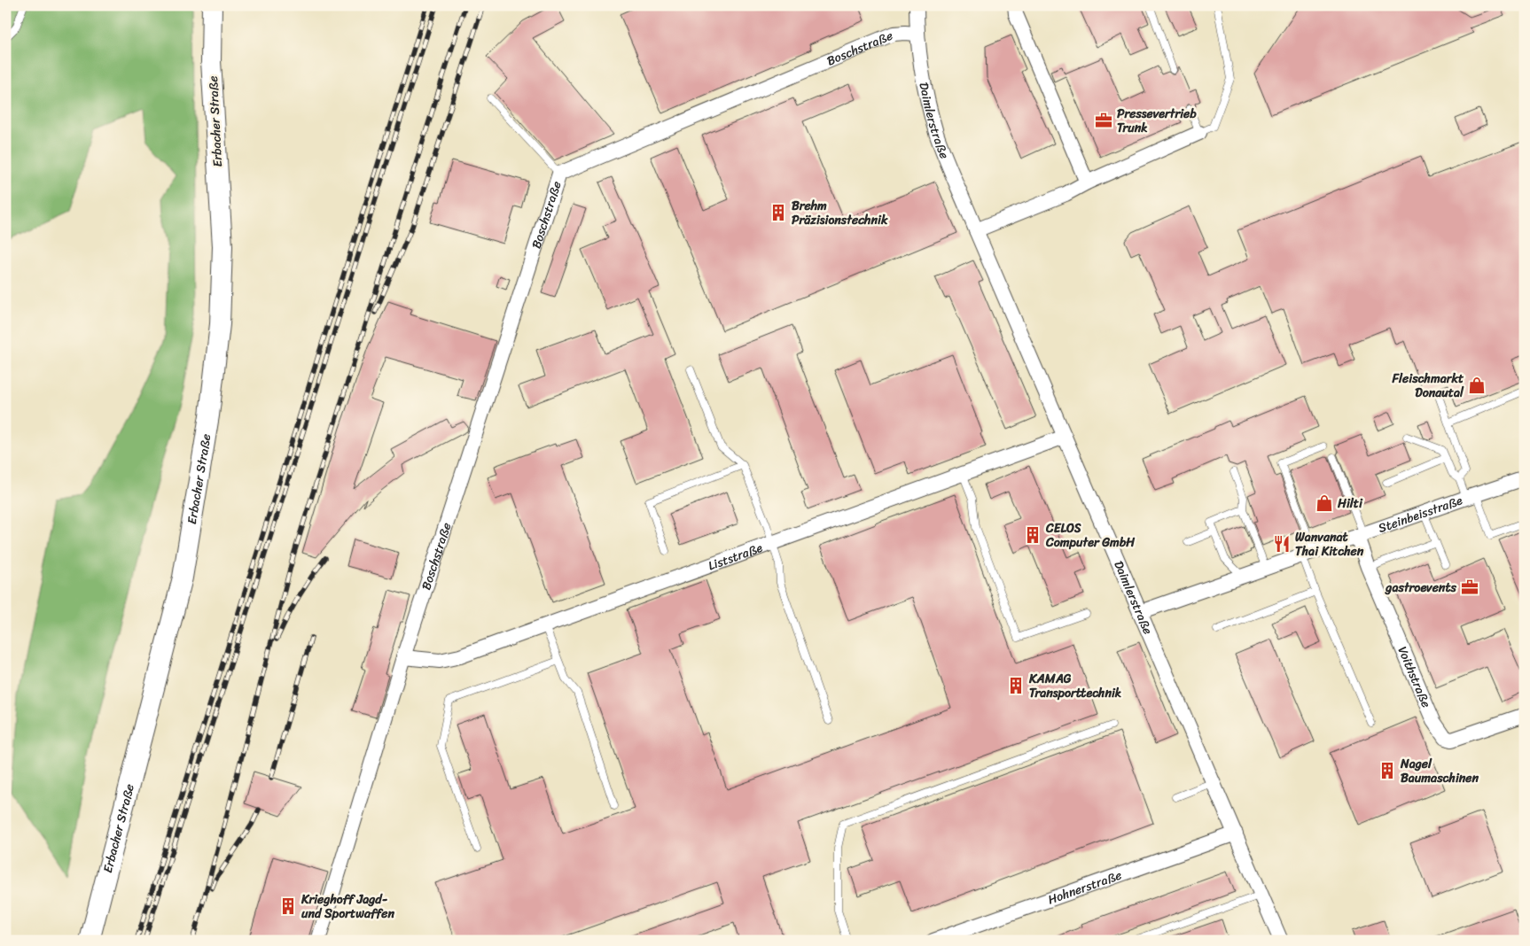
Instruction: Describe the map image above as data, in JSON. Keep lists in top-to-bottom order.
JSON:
{
  "streets": {
    "main road": ["Erbacher Straße"],
    "street": [
      "Boschstraße",
      "Daimlerstraße",
      "Steinbeisstraße",
      "Liststraße",
      "Voithstraße",
      "Hohnerstraße"
    ]
  },
  "crossings": [
    ["Boschstraße", "Daimlerstraße"],
    ["Boschstraße", "Liststraße"],
    ["Daimlerstraße", "Steinbeisstraße"],
    ["Daimlerstraße", "Liststraße"],
    ["Daimlerstraße", "Hohnerstraße"],
    ["Steinbeisstraße", "Voithstraße"]
  ],
  "places": {
    "office": ["Pressevertrieb Trunk", "gastroevents"],
    "building": [
      "Brehm Präzisionstechnik",
      "CELOS Computer GmbH",
      "KAMAG Transporttechnik",
      "Nagel Baumaschinen",
      "Krieghoff Jagd- und Sportwaffen"
    ],
    "shop": ["Fleischmarkt Donautal", "Hilti"],
    "restaurant": ["Wanvanat Thai Kitchen"]
  }
}
